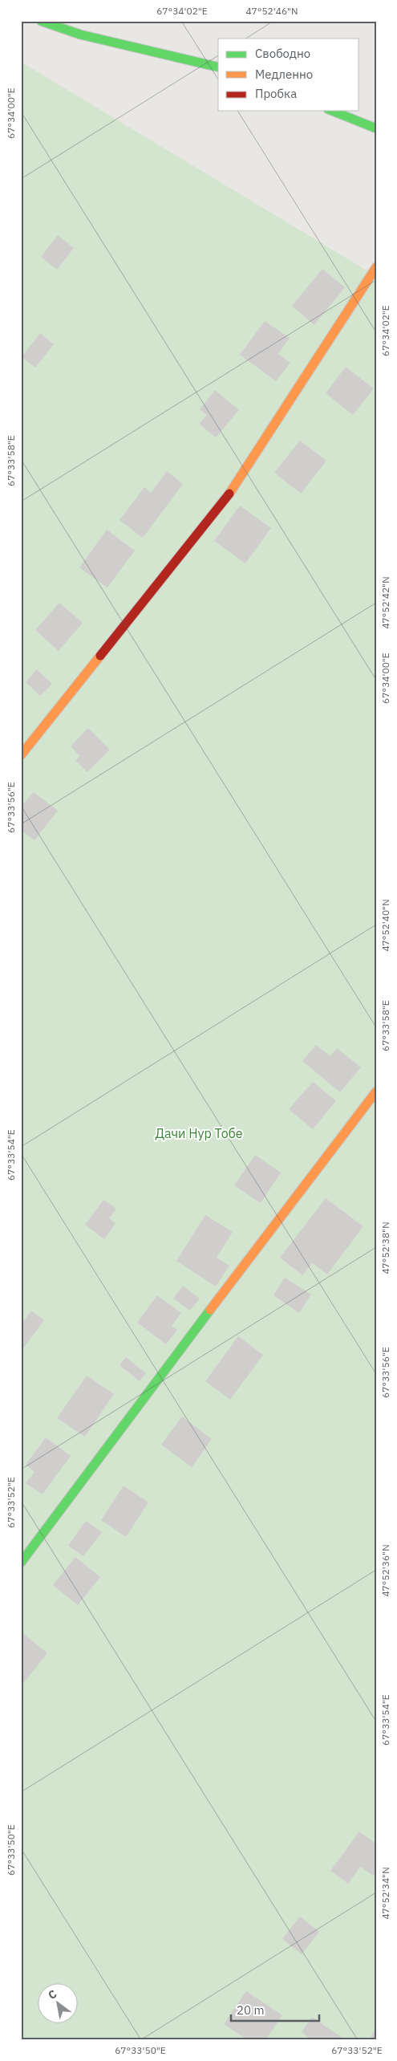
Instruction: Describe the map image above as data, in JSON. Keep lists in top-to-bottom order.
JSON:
{
  "parks": ["Дачи Нур Тобе"],
  "legend": ["Свободно", "Медленно", "Пробка"],
  "scale_bar": "20 m",
  "north": "top left",
  "coordinates": [
    "67°34'02\"E",
    "47°52'46\"N",
    "67°34'00\"E",
    "67°33'58\"E",
    "47°52'42\"N",
    "67°33'56\"E",
    "47°52'40\"N",
    "67°33'54\"E",
    "47°52'38\"N",
    "67°33'52\"E",
    "47°52'36\"N",
    "67°33'50\"E",
    "47°52'34\"N"
  ]
}
